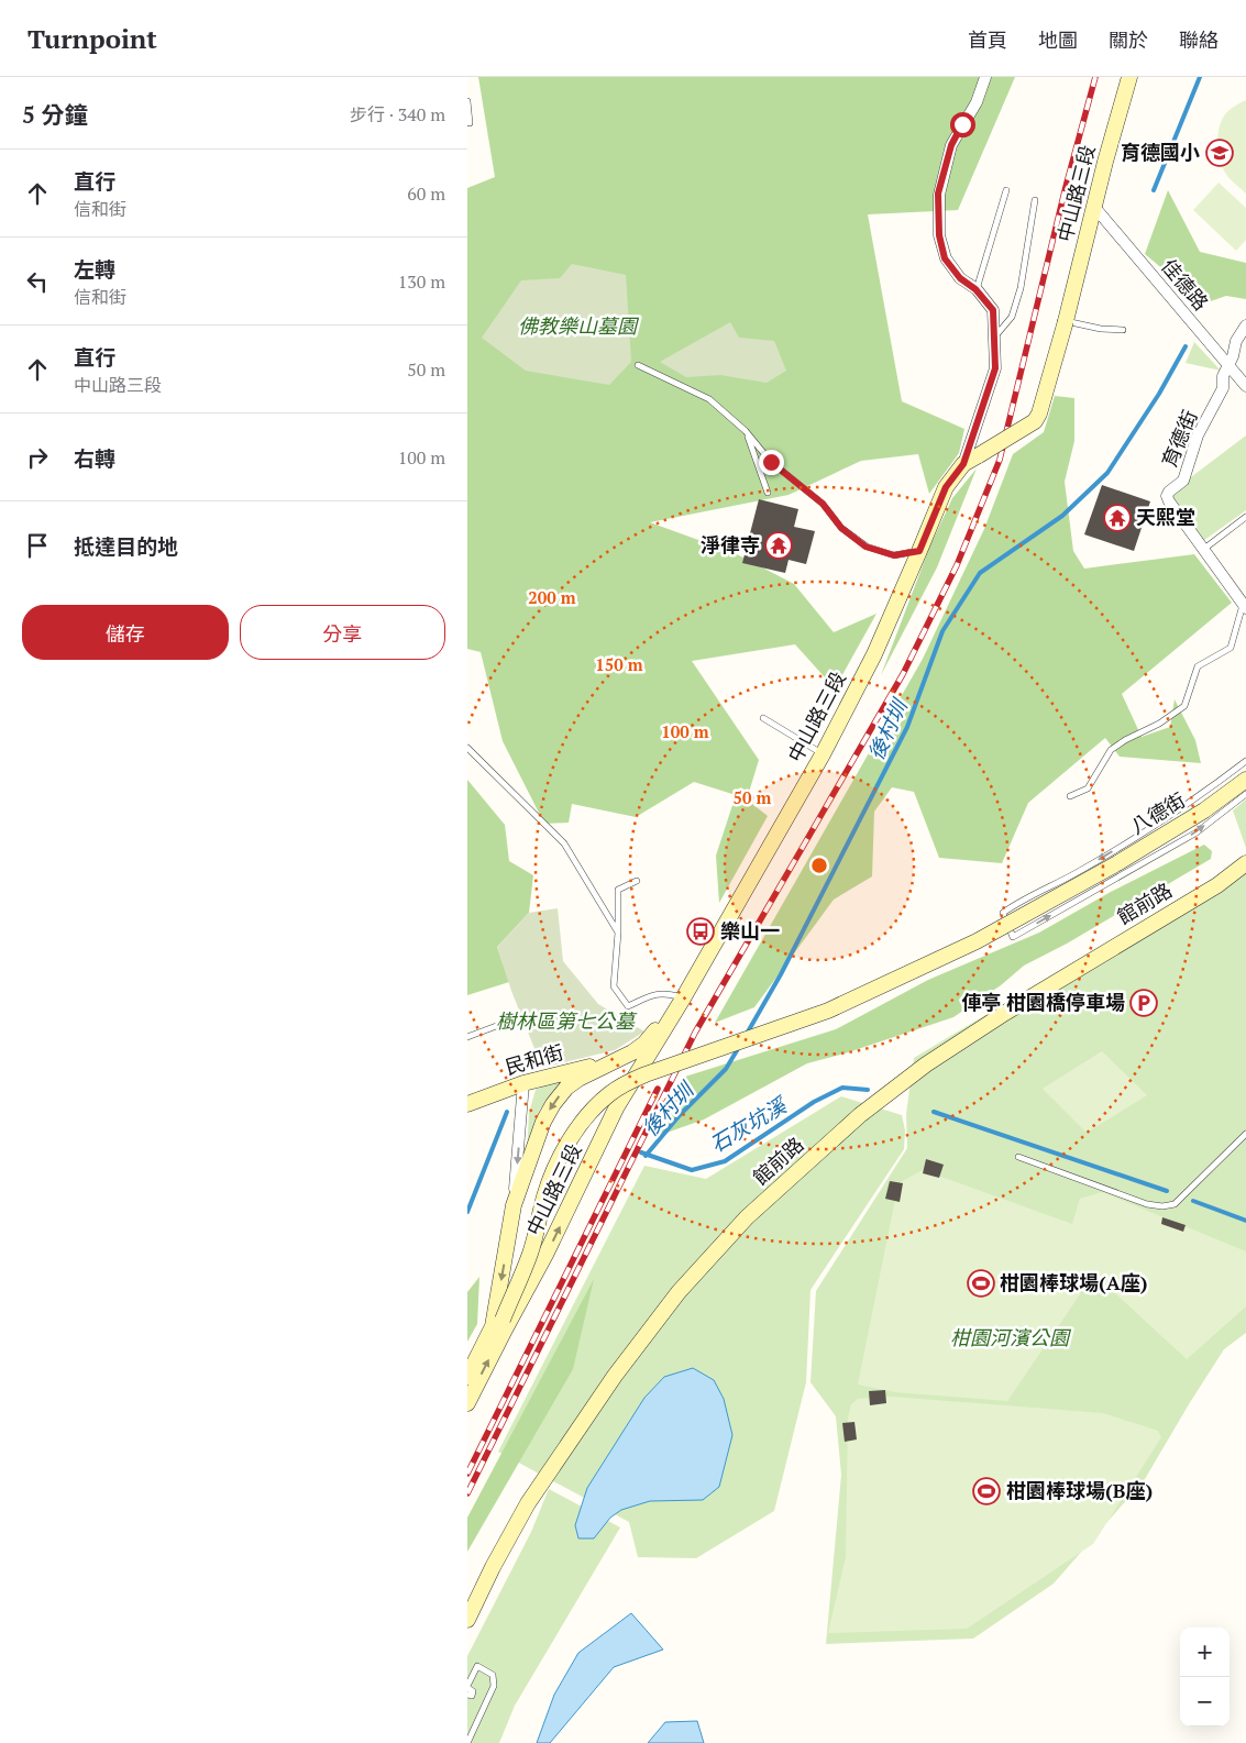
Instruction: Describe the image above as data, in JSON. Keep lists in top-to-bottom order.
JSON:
{
  "streets": {
    "street": [
      "中山路三段",
      "佳德路",
      "育德街",
      "八德街",
      "館前路",
      "民和街"
    ]
  },
  "crossings": [
    ["中山路三段", "佳德路"],
    ["中山路三段", "八德街"],
    ["中山路三段", "民和街"],
    ["佳德路", "育德街"]
  ],
  "water": ["後村圳", "石灰坑溪"],
  "parks": ["佛教樂山墓園", "樹林區第七公墓", "柑園河濱公園"],
  "places": {
    "school or university": ["育德國小"],
    "temple": ["天熙堂", "淨律寺"],
    "bus stop": ["樂山一"],
    "parking": ["俥亭 柑園橋停車場"],
    "sports": ["柑園棒球場(A座)", "柑園棒球場(B座)"]
  },
  "page": {
    "header": "Turnpoint",
    "nav": [
      "首頁",
      "地圖",
      "關於",
      "聯絡"
    ],
    "heading": ["5 分鐘", "步行 · 340 m"],
    "list": [
      ["直行", "信和街", "60 m"],
      ["左轉", "信和街", "130 m"],
      ["直行", "中山路三段", "50 m"],
      ["右轉", "100 m"],
      "抵達目的地"
    ],
    "buttons": ["儲存", "分享"],
    "map_buttons": ["+", "−"]
  },
  "rings": [
    "200 m",
    "150 m",
    "100 m",
    "50 m"
  ]
}
